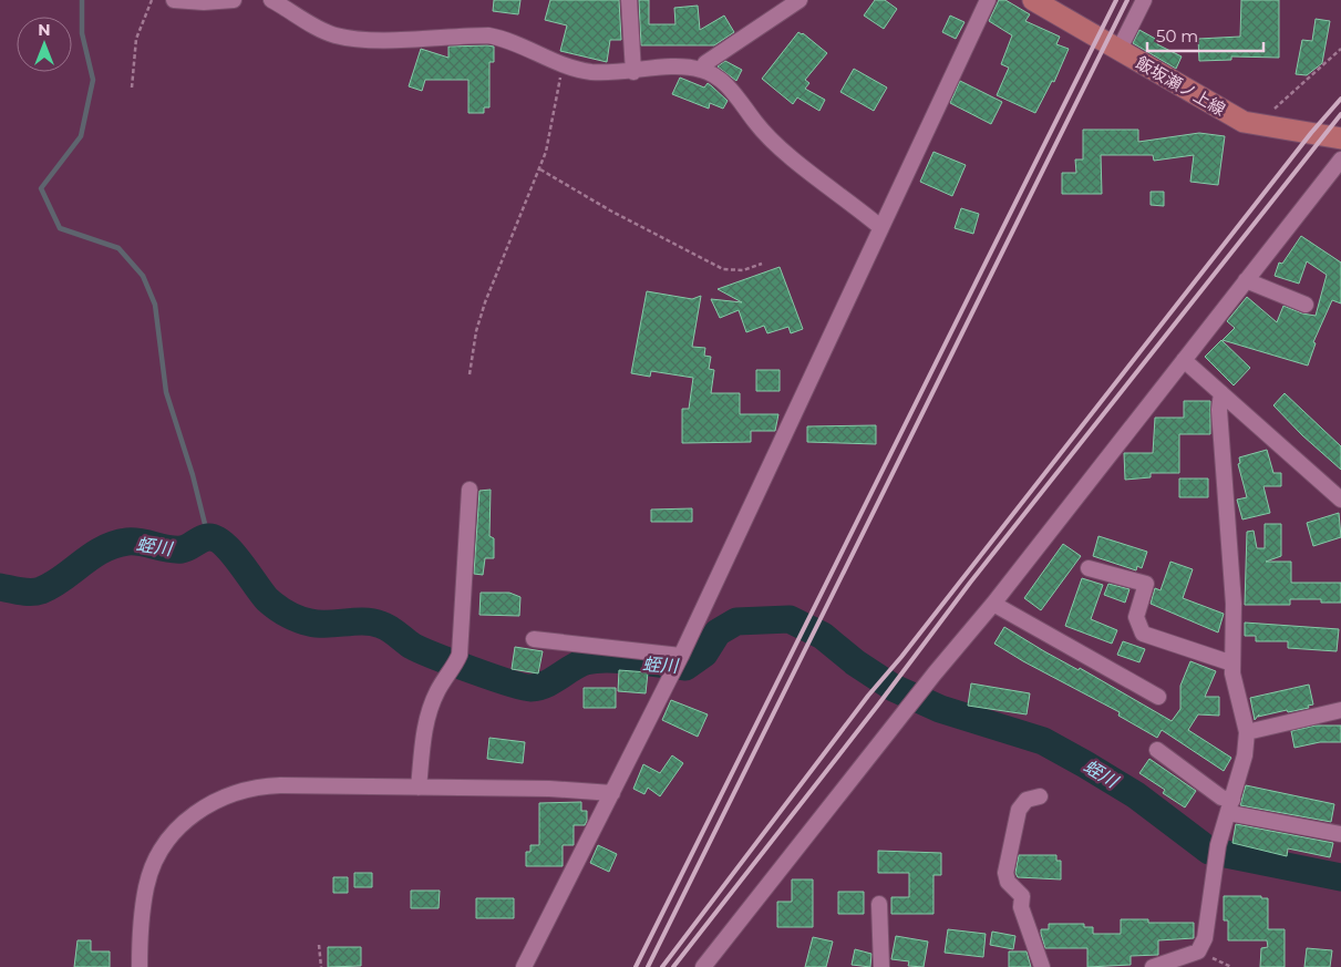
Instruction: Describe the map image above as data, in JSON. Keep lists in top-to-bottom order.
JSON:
{
  "streets": {
    "main road": ["飯坂瀬ノ上線"]
  },
  "water": ["蛭川"],
  "scale_bar": "50 m",
  "north": "top"
}
